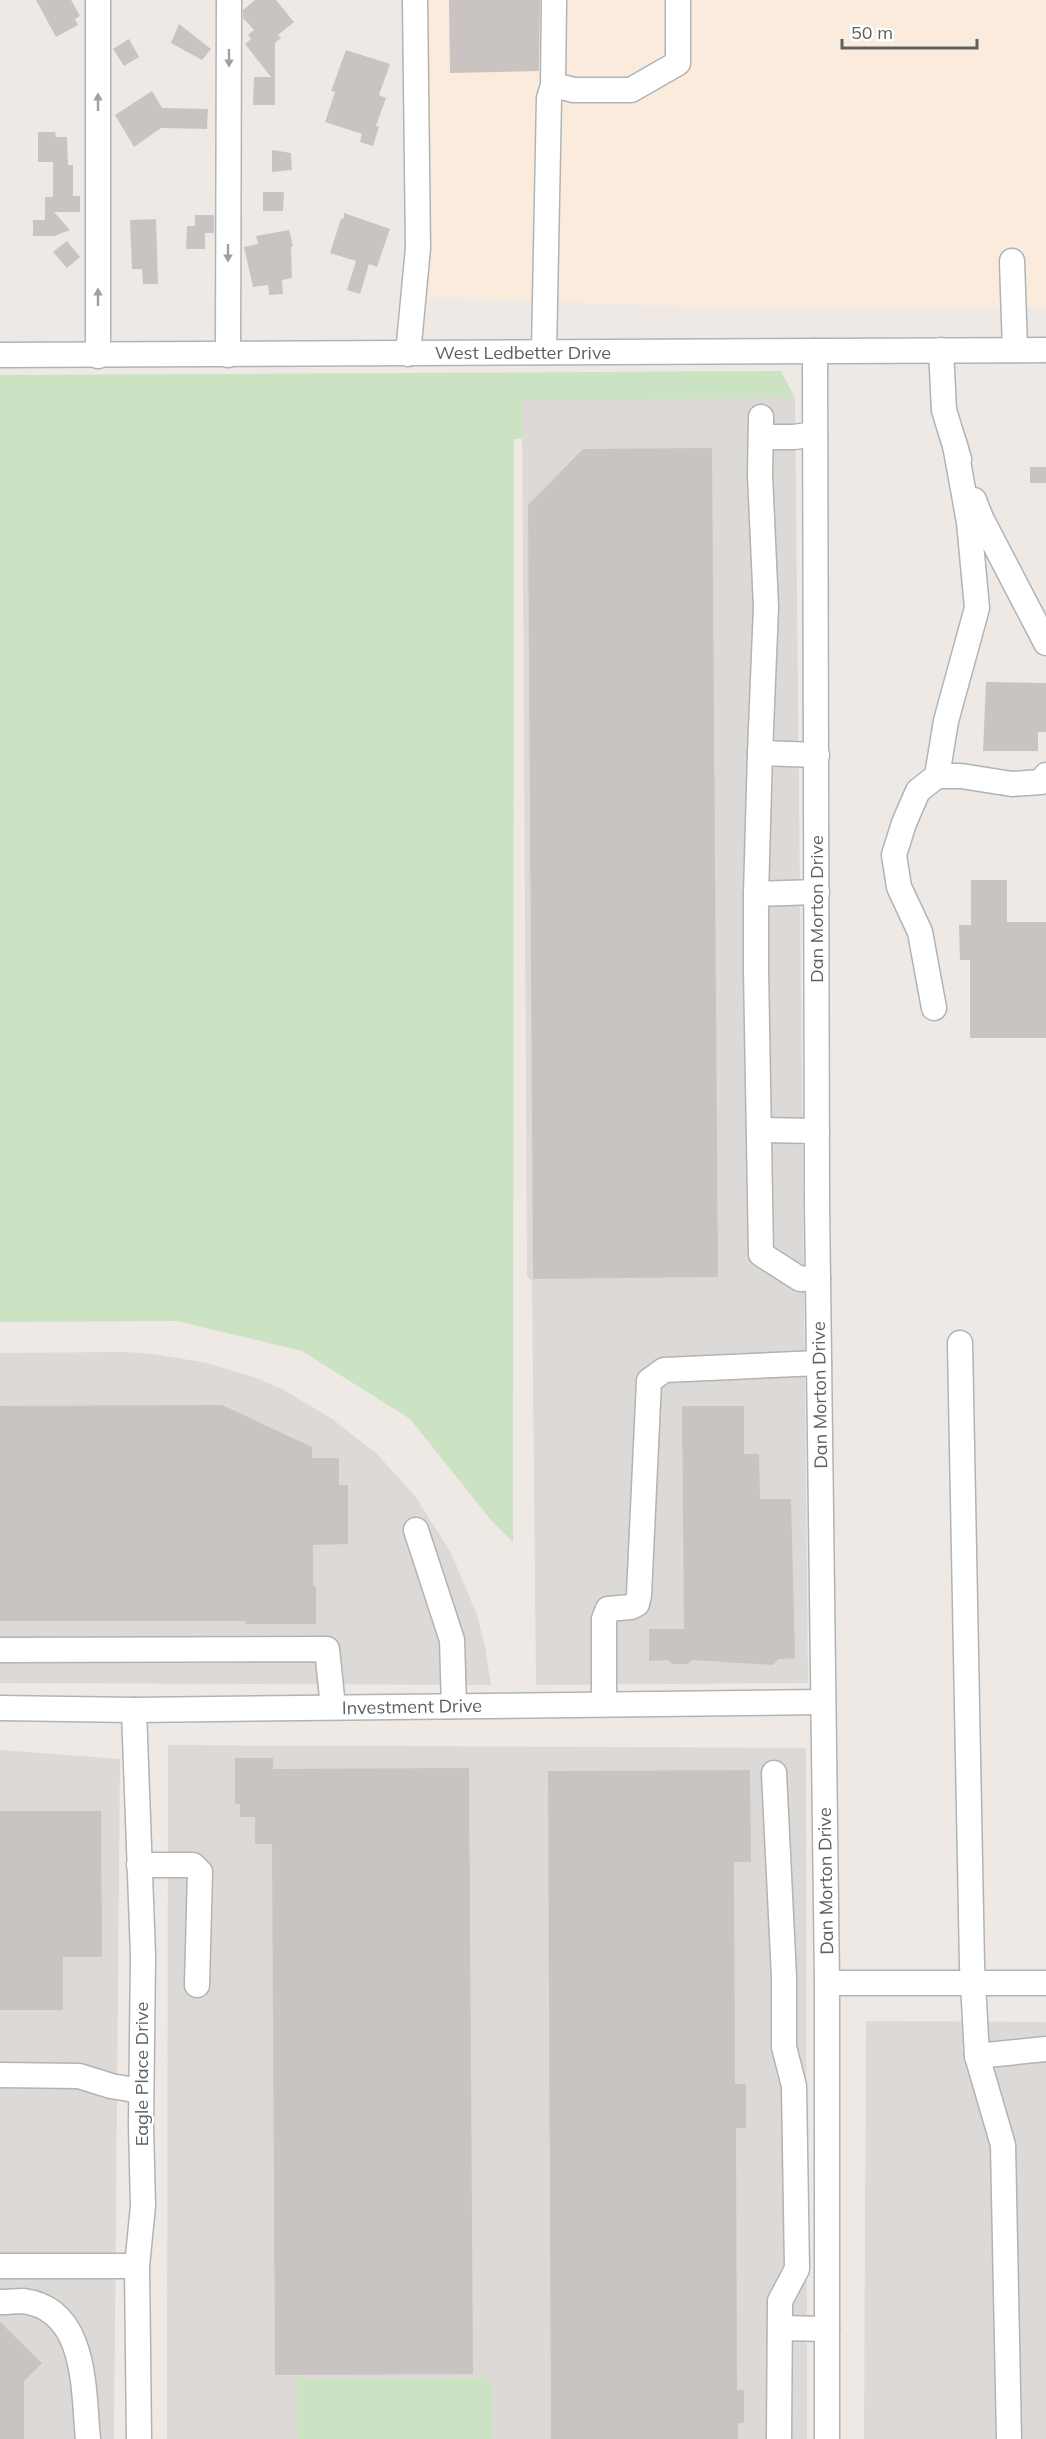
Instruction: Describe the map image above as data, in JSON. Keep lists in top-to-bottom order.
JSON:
{
  "streets": {
    "street": [
      "West Ledbetter Drive",
      "Dan Morton Drive",
      "Investment Drive",
      "Eagle Place Drive"
    ]
  },
  "crossings": [
    ["West Ledbetter Drive", "Dan Morton Drive"],
    ["Dan Morton Drive", "Investment Drive"],
    ["Investment Drive", "Eagle Place Drive"]
  ],
  "scale_bar": "50 m"
}
